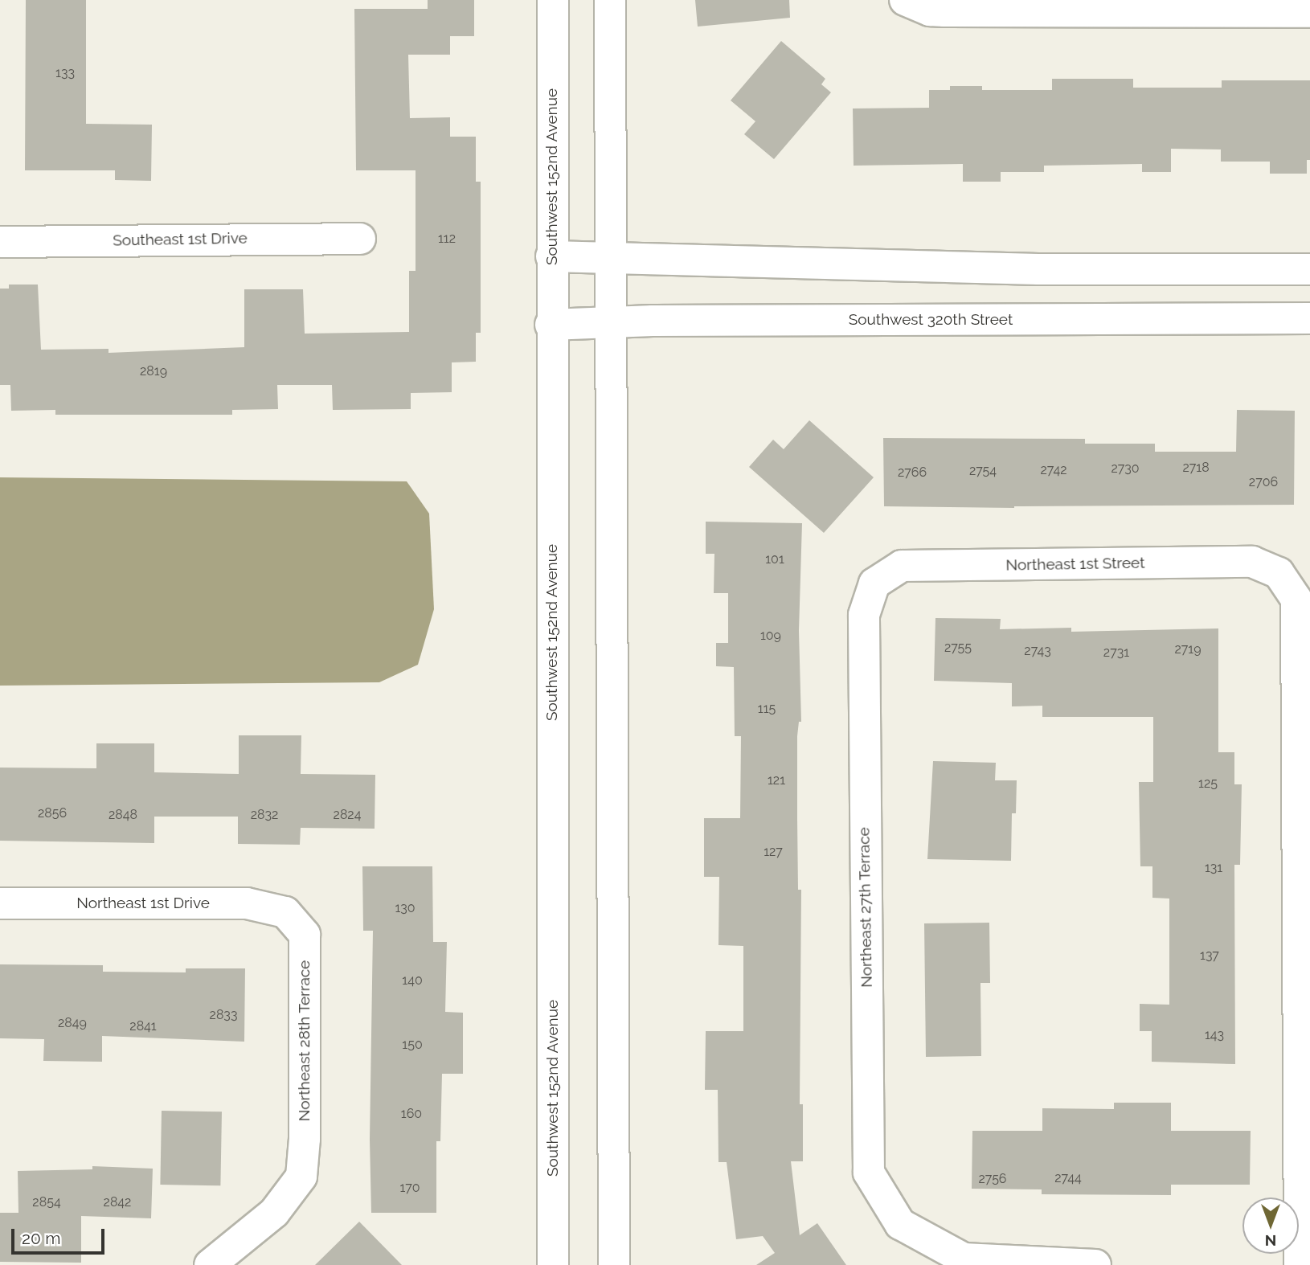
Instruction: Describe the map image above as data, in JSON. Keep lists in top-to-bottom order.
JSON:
{
  "streets": {
    "street": [
      "Southwest 152nd Avenue",
      "Southeast 1st Drive",
      "Southwest 320th Street",
      "Northeast 1st Street",
      "Northeast 1st Drive",
      "Northeast 27th Terrace",
      "Northeast 28th Terrace"
    ]
  },
  "crossings": [
    ["Southwest 152nd Avenue", "Southwest 320th Street"],
    ["Northeast 1st Street", "Northeast 27th Terrace"],
    ["Northeast 1st Drive", "Northeast 28th Terrace"]
  ],
  "house_numbers": [
    "133",
    "112",
    "2819",
    "2718",
    "2730",
    "2742",
    "2754",
    "2766",
    "2706",
    "101",
    "109",
    "2755",
    "2719",
    "2743",
    "2731",
    "115",
    "121",
    "125",
    "2856",
    "2848",
    "2832",
    "2824",
    "127",
    "131",
    "130",
    "137",
    "140",
    "2833",
    "2849",
    "2841",
    "143",
    "150",
    "160",
    "2744",
    "2756",
    "170",
    "2854",
    "2842"
  ],
  "scale_bar": "20 m",
  "north": "bottom"
}
